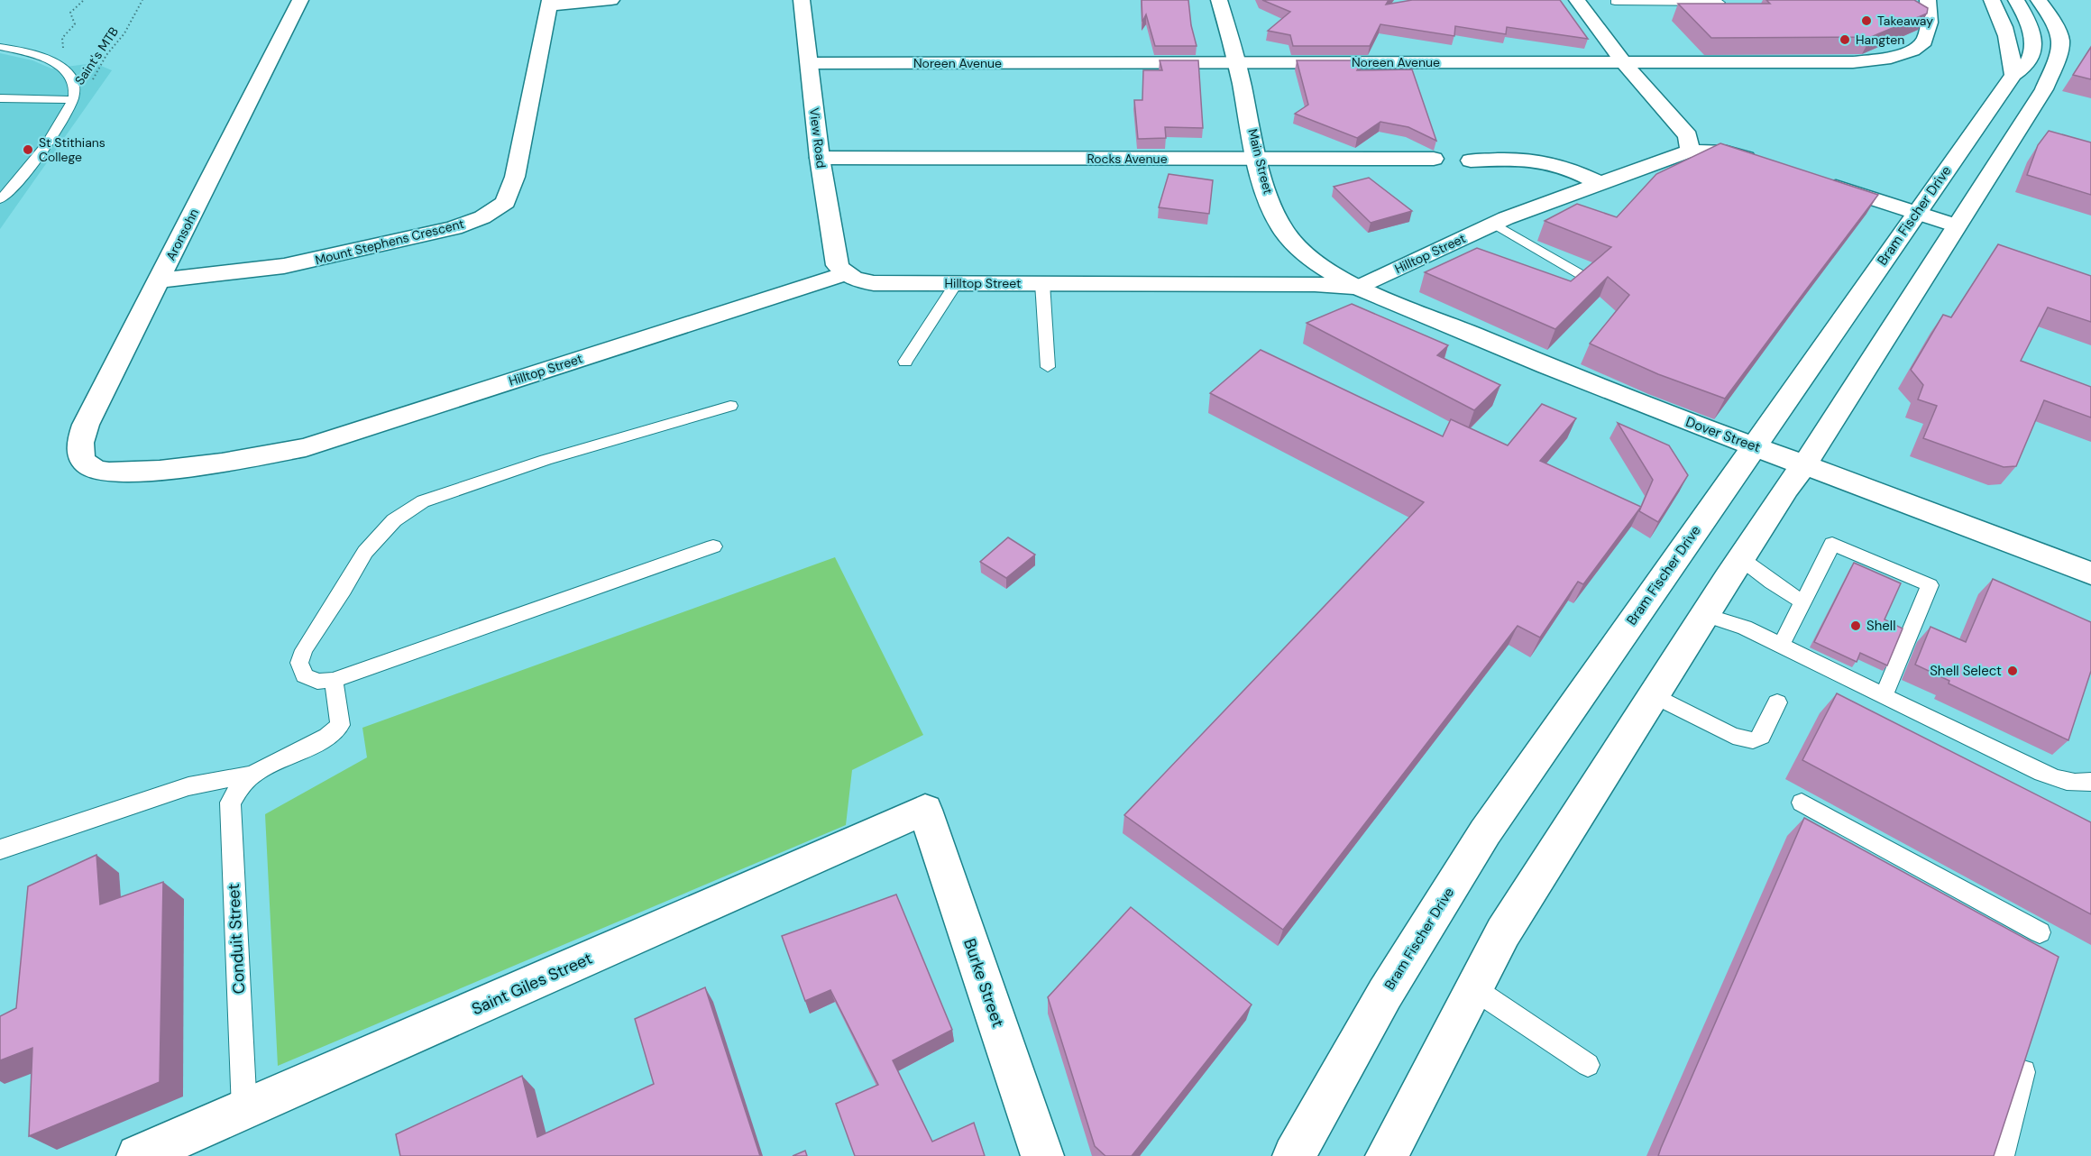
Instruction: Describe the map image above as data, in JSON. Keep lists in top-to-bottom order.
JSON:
{
  "streets": {
    "street": [
      "Noreen Avenue",
      "View Road",
      "Rocks Avenue",
      "Main Street",
      "Bram Fischer Drive",
      "Aronsohn",
      "Mount Stephens Crescent",
      "Hilltop Street",
      "Dover Street",
      "Burke Street",
      "Saint Giles Street"
    ],
    "lane": ["Conduit Street"],
    "path": ["Saint's MTB"]
  },
  "crossings": [
    ["Noreen Avenue", "View Road"],
    ["Noreen Avenue", "Main Street"],
    ["View Road", "Rocks Avenue"],
    ["View Road", "Hilltop Street"],
    ["Rocks Avenue", "Main Street"],
    ["Main Street", "Hilltop Street"],
    ["Main Street", "Dover Street"],
    ["Bram Fischer Drive", "Dover Street"],
    ["Aronsohn", "Mount Stephens Crescent"],
    ["Aronsohn", "Hilltop Street"],
    ["Hilltop Street", "Dover Street"],
    ["Conduit Street", "Saint Giles Street"],
    ["Burke Street", "Saint Giles Street"]
  ],
  "places": [
    "Takeaway",
    "Hangten",
    "St Stithians College",
    "Shell",
    "Shell Select"
  ]
}
